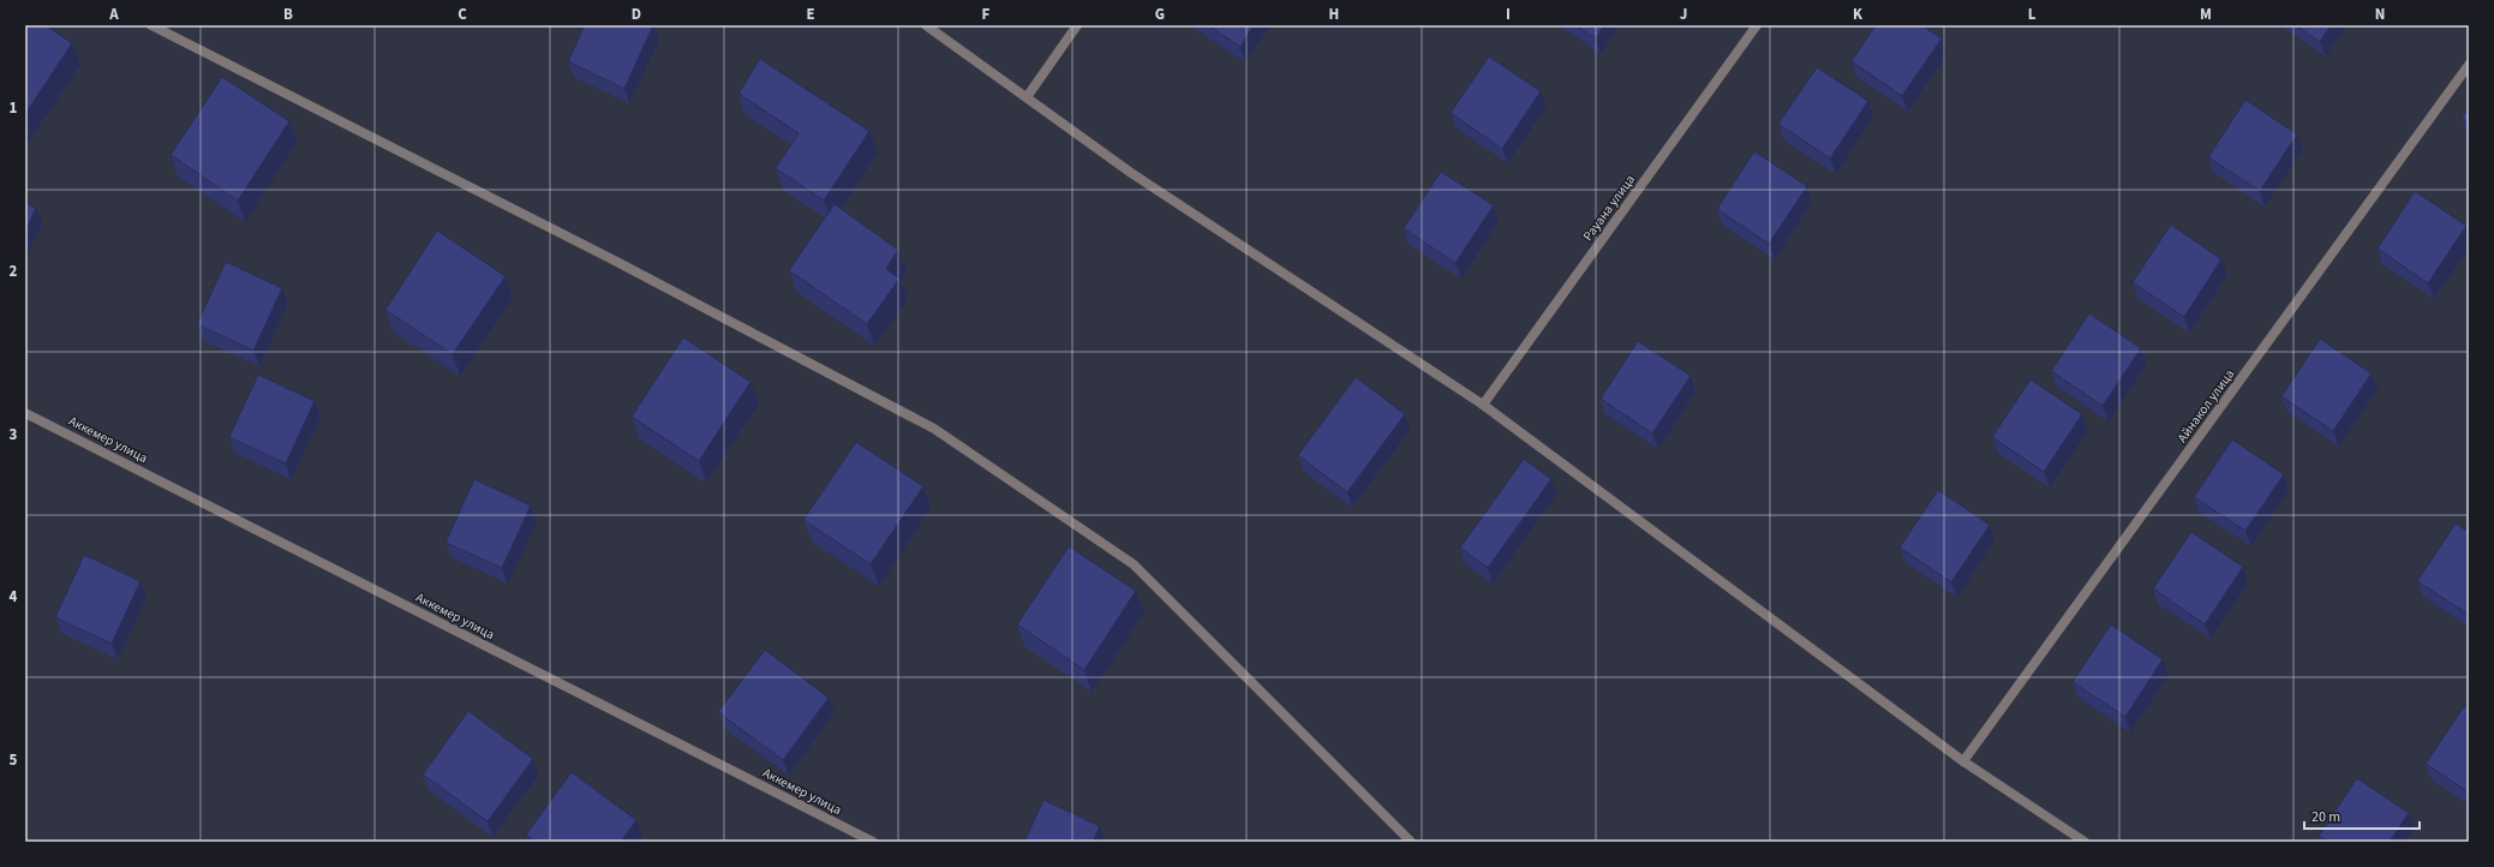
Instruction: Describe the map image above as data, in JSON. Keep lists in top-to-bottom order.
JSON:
{
  "streets": {
    "street": ["Рауана улица", "Айнакол улица", "Аккемер улица"]
  },
  "scale_bar": "20 m",
  "grid": {
    "columns": [
      "A",
      "B",
      "C",
      "D",
      "E",
      "F",
      "G",
      "H",
      "I",
      "J",
      "K",
      "L",
      "M",
      "N"
    ],
    "rows": [
      "1",
      "2",
      "3",
      "4",
      "5"
    ]
  }
}
